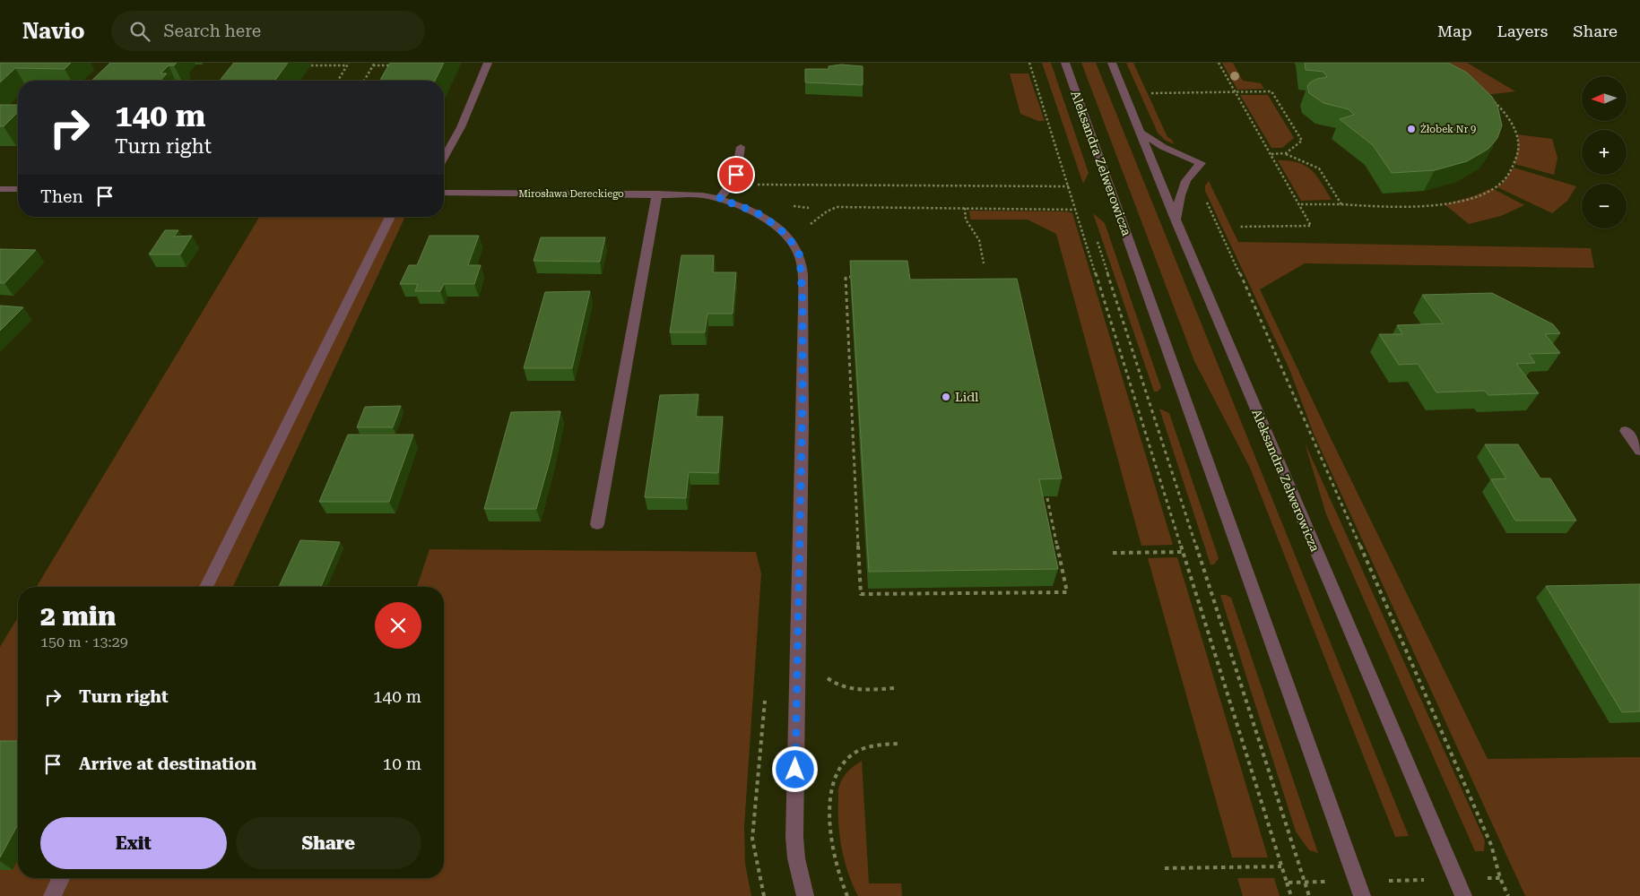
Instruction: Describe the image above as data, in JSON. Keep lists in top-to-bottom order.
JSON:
{
  "streets": {
    "street": ["Aleksandra Zelwerowicza", "Mirosława Dereckiego"]
  },
  "places": ["Żłobek Nr 9", "Lidl"],
  "north": "left",
  "page": {
    "header": "Navio",
    "search": "Search here",
    "nav": ["Map", "Layers", "Share"],
    "map_buttons": ["+", "−"],
    "turn": ["140 m", "Turn right"],
    "then": "Then",
    "heading": ["2 min", "150 m · 13:29"],
    "list": [
      {
        "name": "Turn right",
        "value": "140 m"
      },
      {
        "name": "Arrive at destination",
        "value": "10 m"
      }
    ],
    "buttons": ["Exit", "Share"]
  }
}
